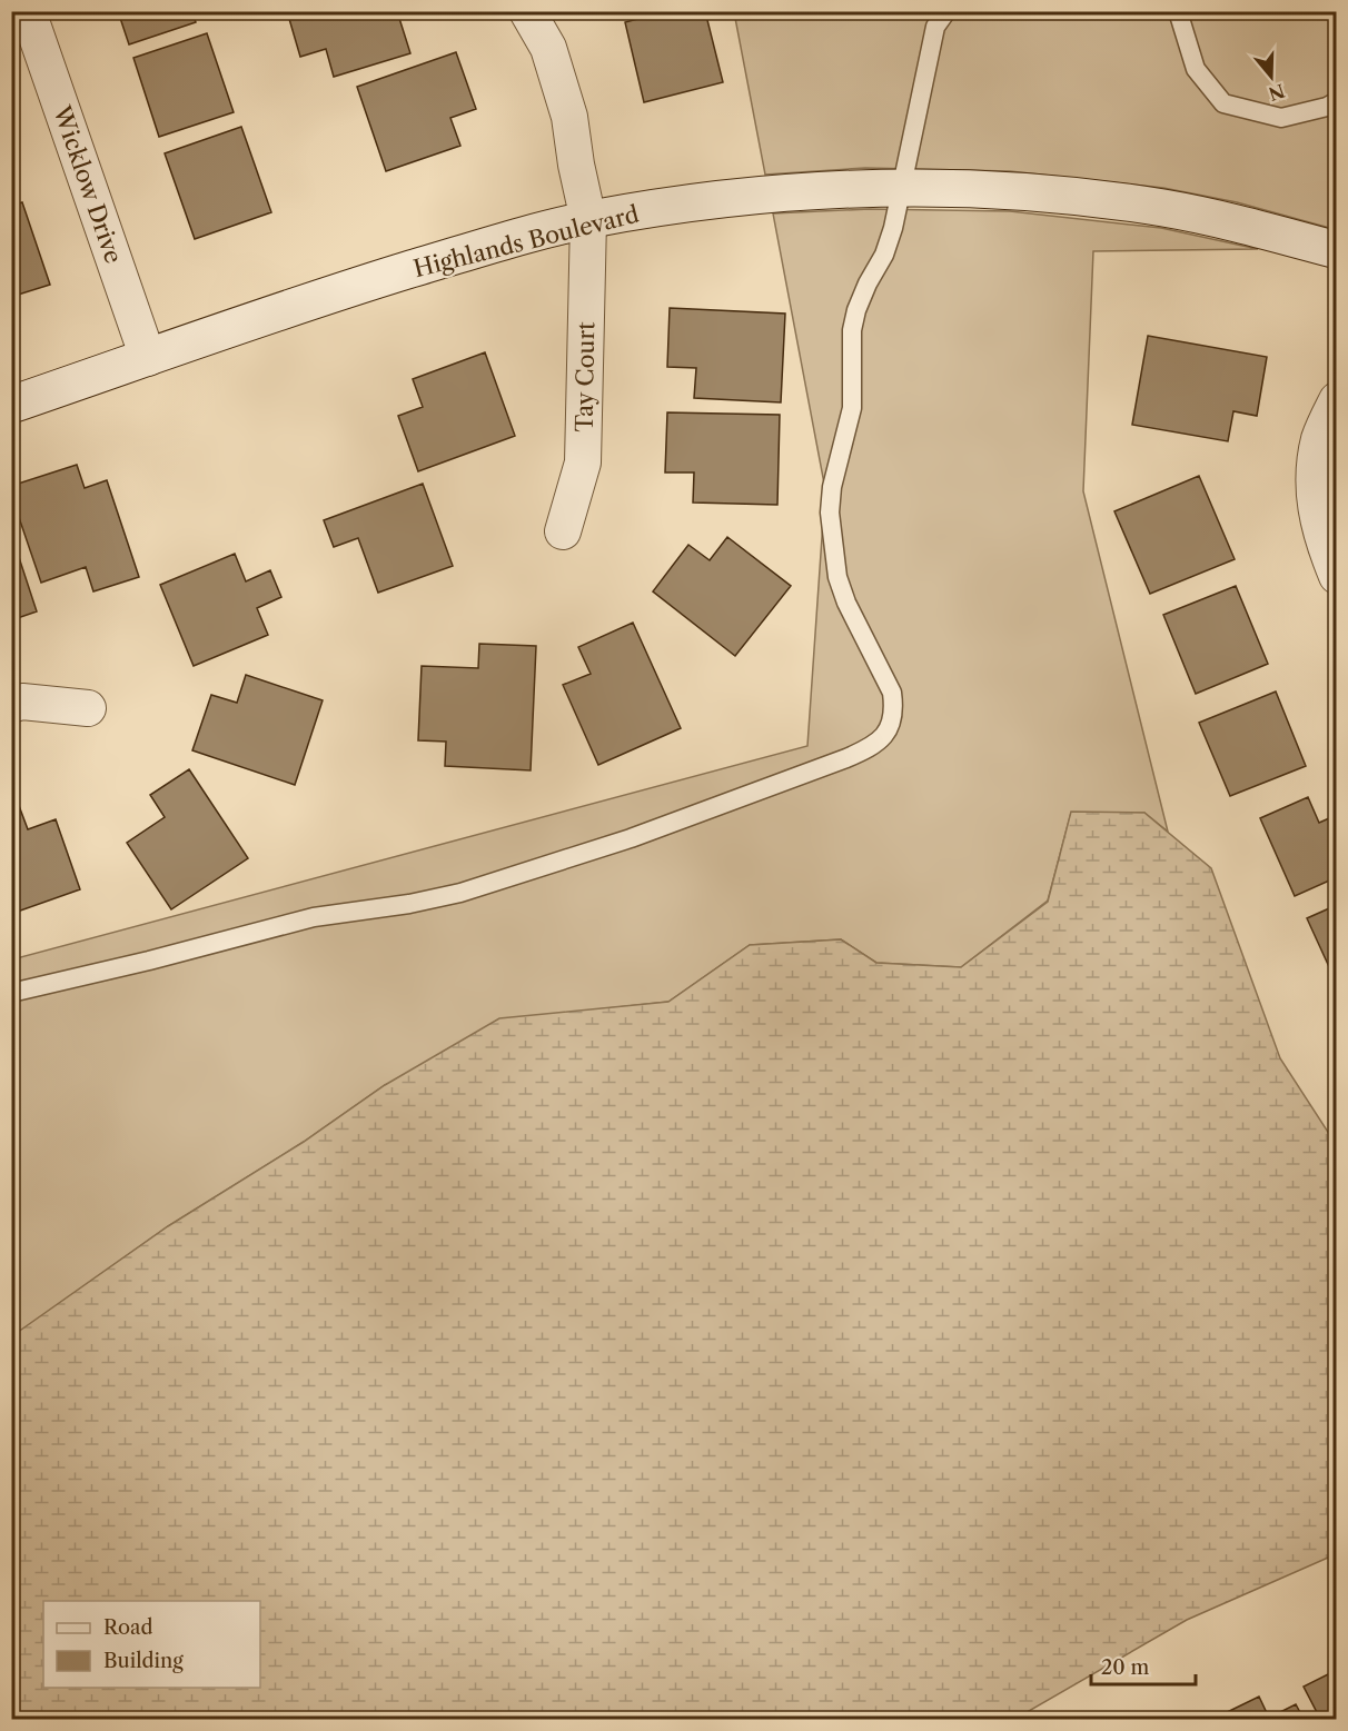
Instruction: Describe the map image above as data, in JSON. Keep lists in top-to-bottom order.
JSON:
{
  "streets": {
    "street": ["Wicklow Drive", "Highlands Boulevard", "Tay Court"]
  },
  "crossings": [
    ["Wicklow Drive", "Highlands Boulevard"],
    ["Highlands Boulevard", "Tay Court"]
  ],
  "legend": ["Road", "Building"],
  "scale_bar": "20 m",
  "north": "bottom"
}
